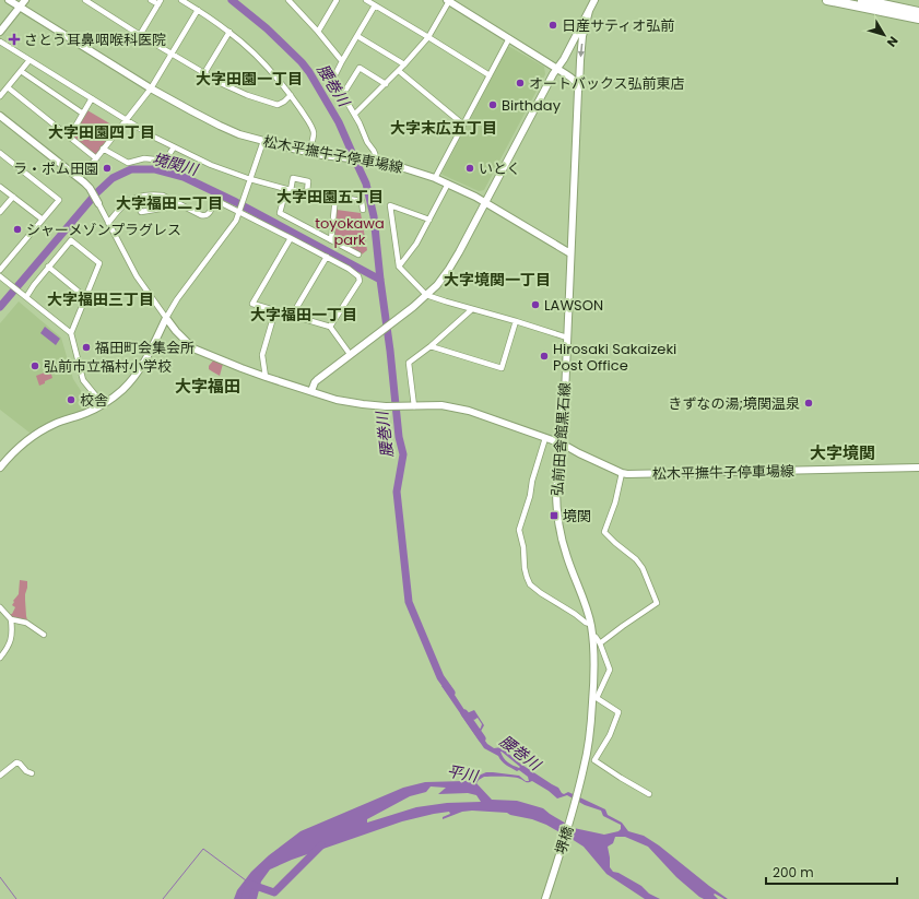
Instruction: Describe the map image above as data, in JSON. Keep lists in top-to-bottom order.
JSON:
{
  "streets": {
    "main road": ["松木平撫牛子停車場線", "弘前田舎館黒石線", "堺橋"]
  },
  "crossings": [
    ["松木平撫牛子停車場線", "弘前田舎館黒石線"],
    ["弘前田舎館黒石線", "堺橋"]
  ],
  "districts": [
    "大字田園一丁目",
    "大字末広五丁目",
    "大字田園四丁目",
    "大字田園五丁目",
    "大字福田二丁目",
    "大字境関一丁目",
    "大字福田三丁目",
    "大字福田一丁目",
    "大字福田",
    "大字境関"
  ],
  "water": ["腰巻川", "境関川", "平川"],
  "parks": ["toyokawa park"],
  "places": {
    "other": [
      "日産サティオ弘前",
      "オートバックス弘前東店",
      "Birthday",
      "ラ・ポム田園",
      "いとく",
      "シャーメゾンプラグレス",
      "LAWSON",
      "福田町会集会所",
      "Hirosaki Sakaizeki Post Office",
      "弘前市立福村小学校",
      "校舎",
      "きずなの湯;境関温泉"
    ],
    "health": ["さとう耳鼻咽喉科医院"],
    "transit": ["境関"]
  },
  "scale_bar": "200 m",
  "north": "bottom right"
}
